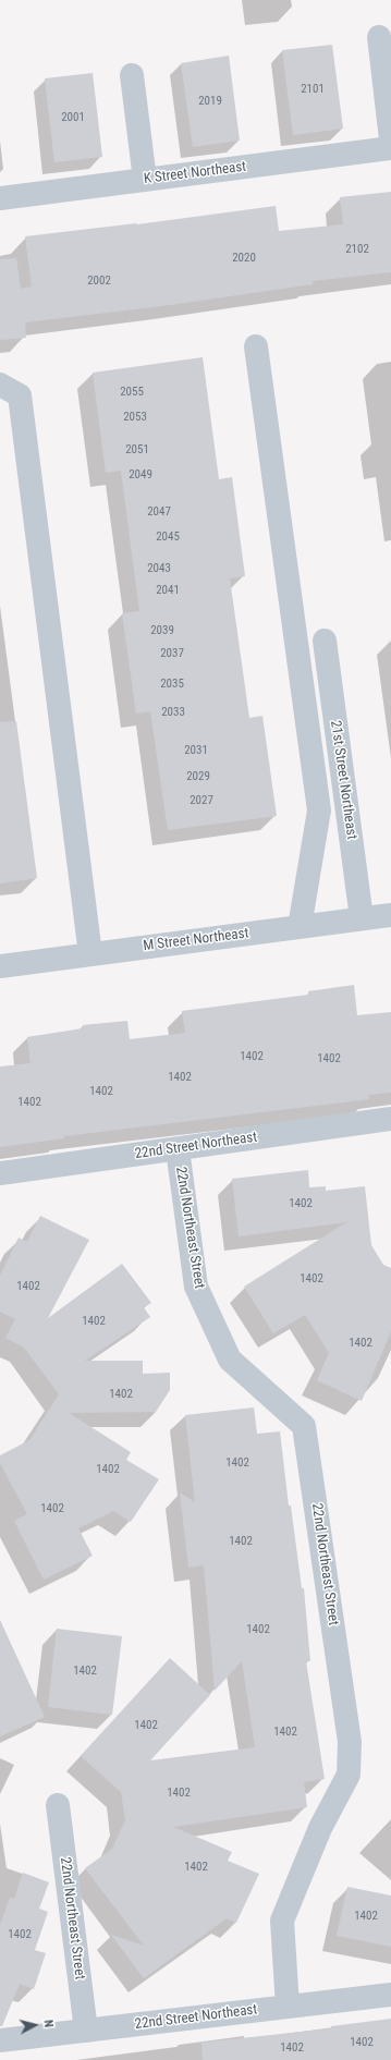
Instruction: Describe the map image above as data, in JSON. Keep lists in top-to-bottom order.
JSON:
{
  "streets": {
    "street": [
      "K Street Northeast",
      "21st Street Northeast",
      "M Street Northeast",
      "22nd Street Northeast",
      "22nd Northeast Street"
    ]
  },
  "crossings": [
    ["21st Street Northeast", "M Street Northeast"],
    ["22nd Street Northeast", "22nd Northeast Street"]
  ],
  "house_numbers": [
    "2101",
    "2019",
    "2001",
    "2102",
    "2020",
    "2002",
    "2055",
    "2053",
    "2051",
    "2049",
    "2047",
    "2045",
    "2043",
    "2041",
    "2039",
    "2037",
    "2035",
    "2033",
    "2031",
    "2029",
    "2027",
    "1402",
    "1402",
    "1402",
    "1402",
    "1402",
    "1402",
    "1402",
    "1402",
    "1402",
    "1402",
    "1402",
    "1402",
    "1402",
    "1402",
    "1402",
    "1402",
    "1402",
    "1402",
    "1402",
    "1402",
    "1402",
    "1402",
    "1402",
    "1402",
    "1402"
  ],
  "north": "right"
}
